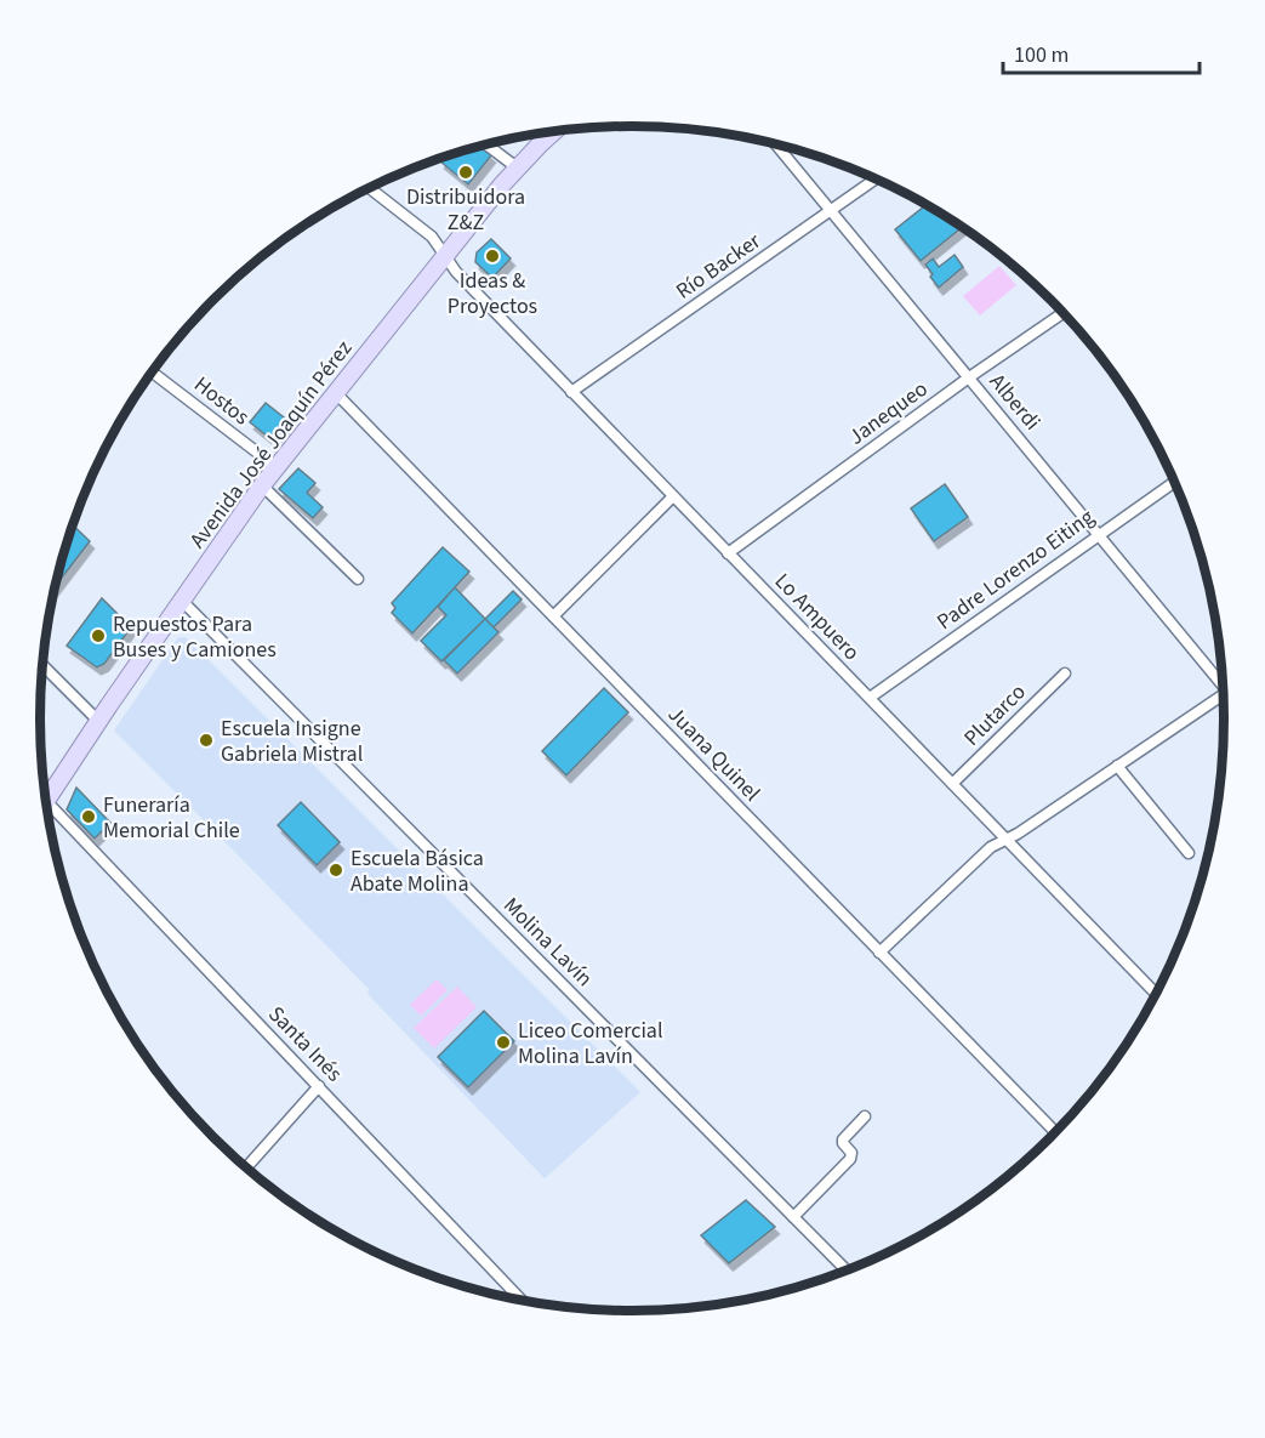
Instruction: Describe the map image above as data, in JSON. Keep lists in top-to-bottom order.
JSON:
{
  "streets": {
    "main road": ["Avenida José Joaquín Pérez"],
    "street": [
      "Río Backer",
      "Hostos",
      "Alberdi",
      "Janequeo",
      "Padre Lorenzo Eiting",
      "Lo Ampuero",
      "Plutarco",
      "Juana Quinel",
      "Molina Lavín",
      "Santa Inés"
    ]
  },
  "crossings": [
    ["Río Backer", "Alberdi"],
    ["Río Backer", "Lo Ampuero"],
    ["Hostos", "Avenida José Joaquín Pérez"],
    ["Alberdi", "Janequeo"],
    ["Alberdi", "Padre Lorenzo Eiting"],
    ["Janequeo", "Lo Ampuero"],
    ["Avenida José Joaquín Pérez", "Lo Ampuero"],
    ["Avenida José Joaquín Pérez", "Juana Quinel"],
    ["Avenida José Joaquín Pérez", "Molina Lavín"],
    ["Padre Lorenzo Eiting", "Lo Ampuero"],
    ["Lo Ampuero", "Plutarco"]
  ],
  "places": [
    "Distribuidora Z&Z",
    "Ideas & Proyectos",
    "Repuestos Para Buses y Camiones",
    "Escuela Insigne Gabriela Mistral",
    "Funeraría Memorial Chile",
    "Escuela Básica Abate Molina",
    "Liceo Comercial Molina Lavín"
  ],
  "scale_bar": "100 m"
}
